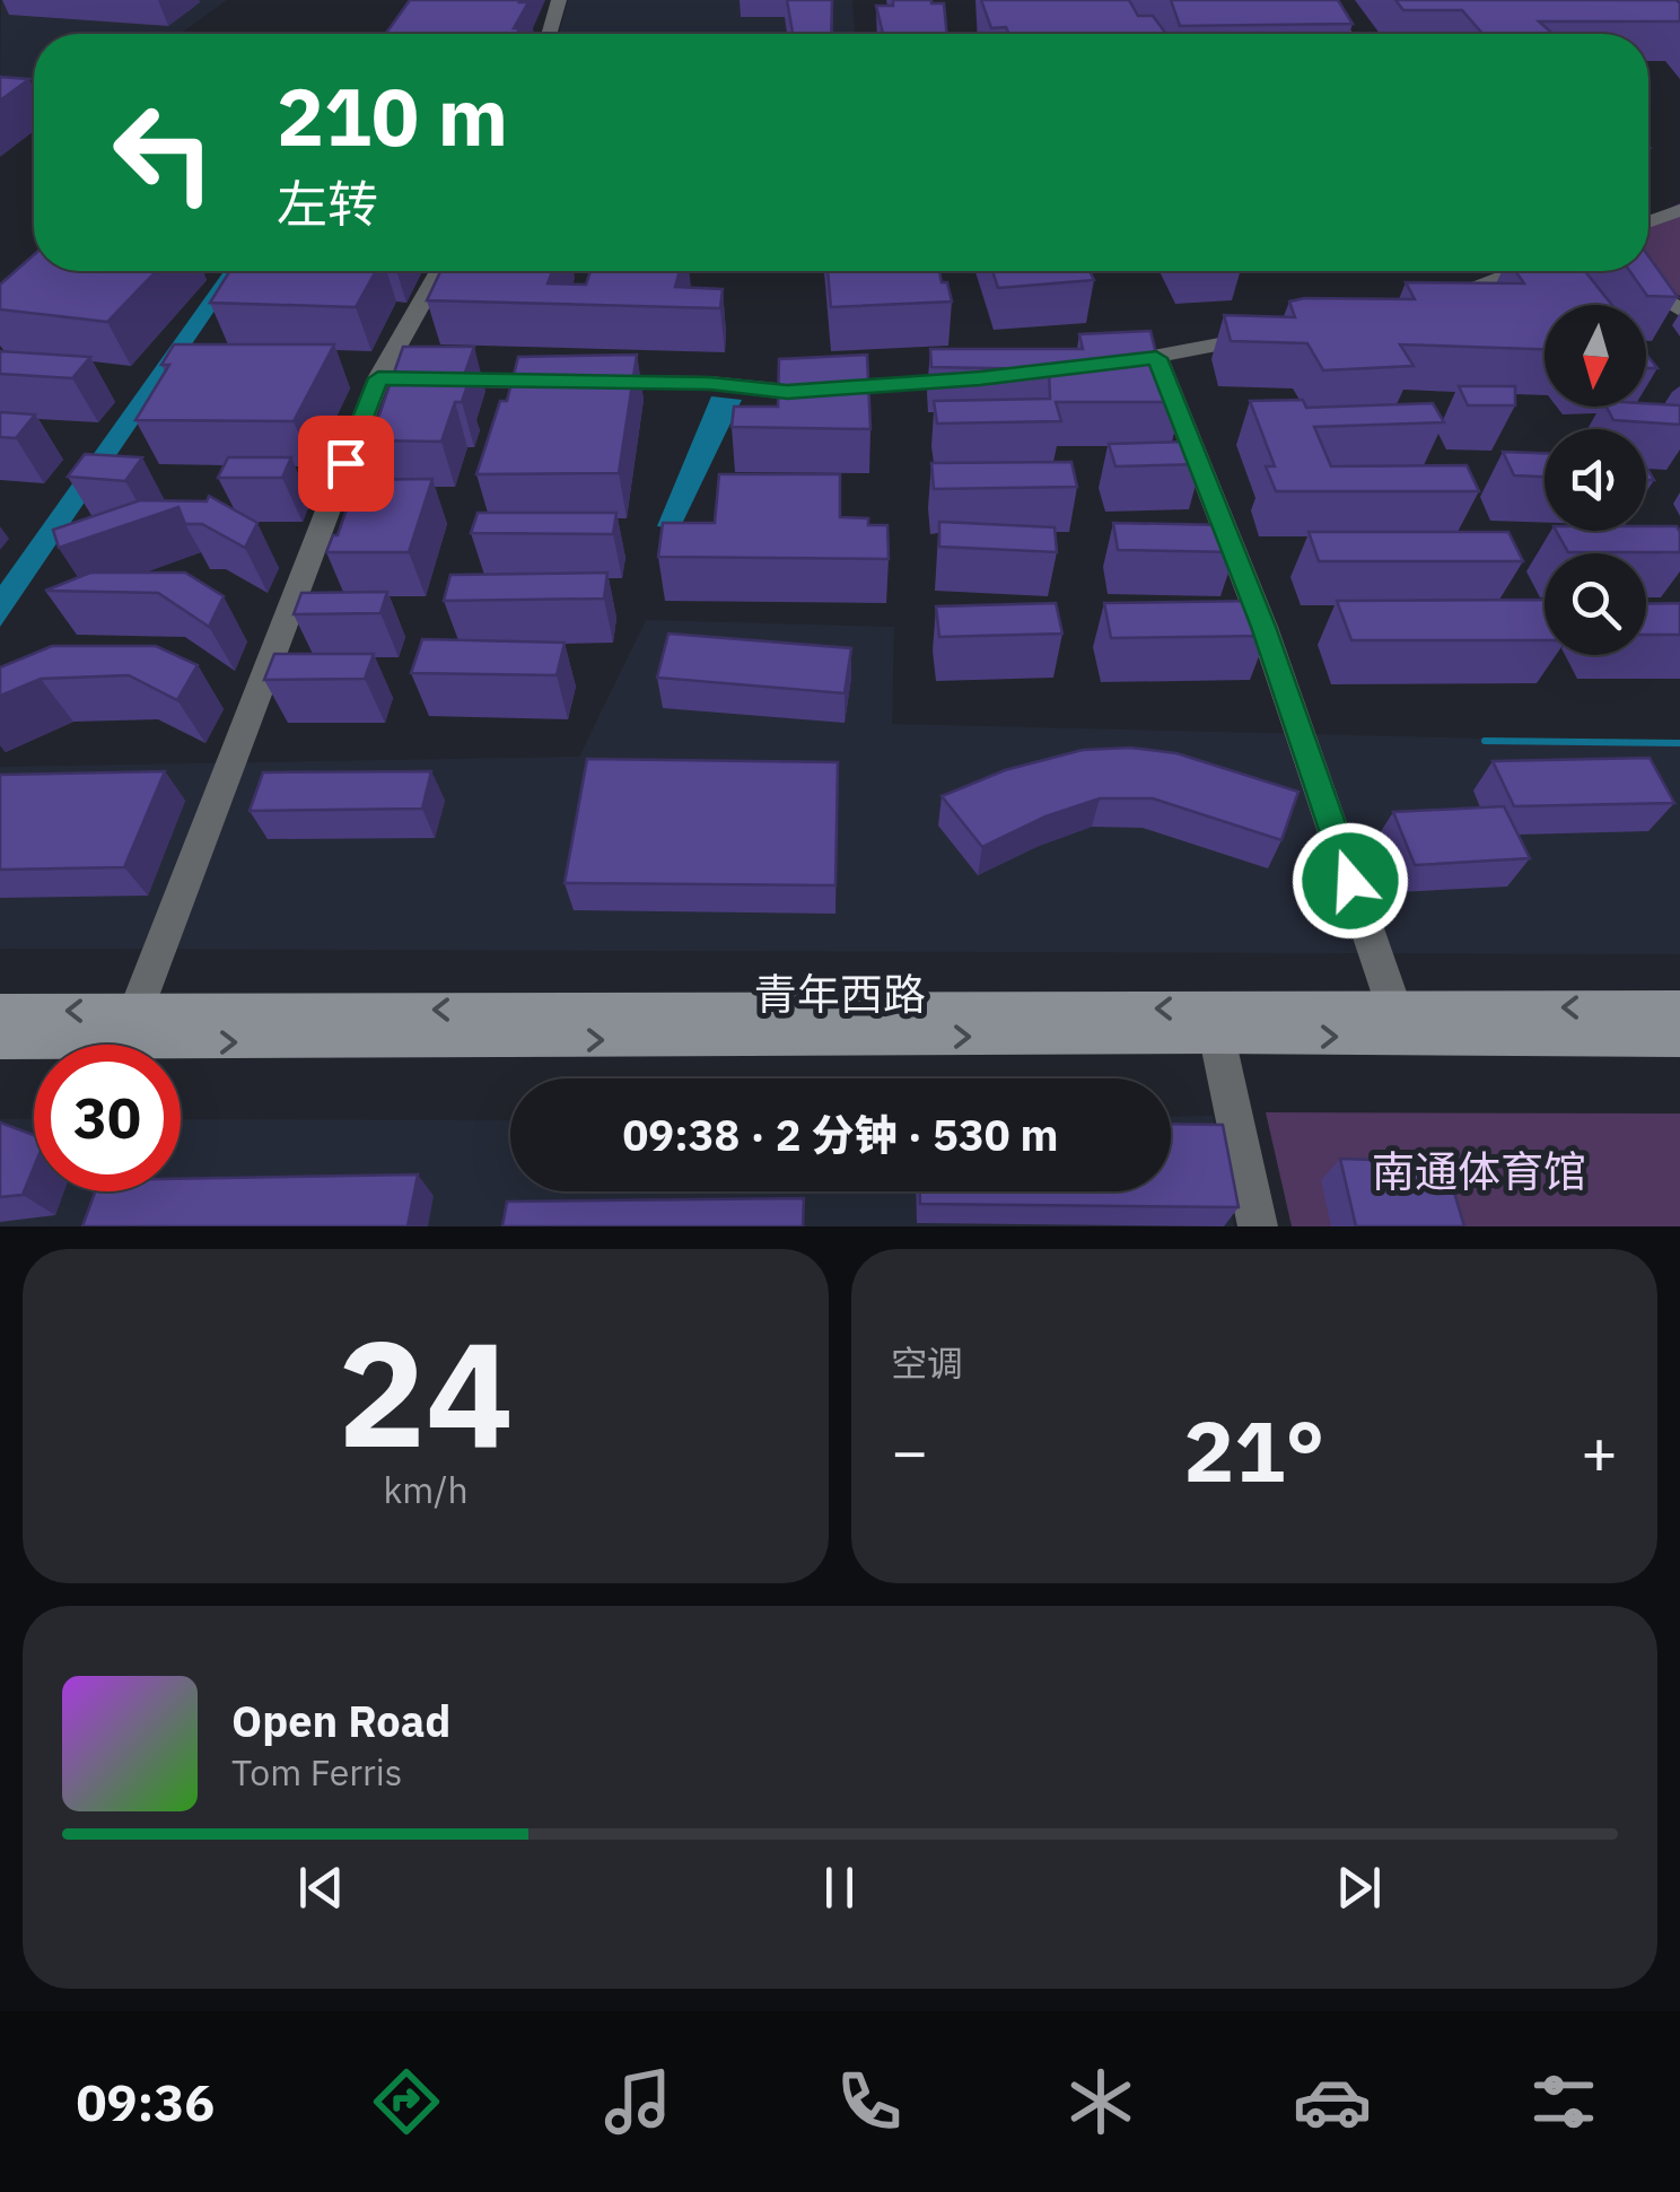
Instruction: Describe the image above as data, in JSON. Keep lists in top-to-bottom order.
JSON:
{
  "streets": {
    "main road": ["青年西路"]
  },
  "parks": ["南通体育馆"],
  "north": "bottom",
  "page": {
    "turn": ["210 m", "左转"],
    "limit": "30",
    "trip": "09:38 · 2 分钟 · 530 m",
    "tile": [
      ["24", "km/h"],
      "空调"
    ],
    "heat": ["−", "21°", "+"],
    "song": ["Open Road", "Tom Ferris"],
    "tabs": "09:36"
  }
}
